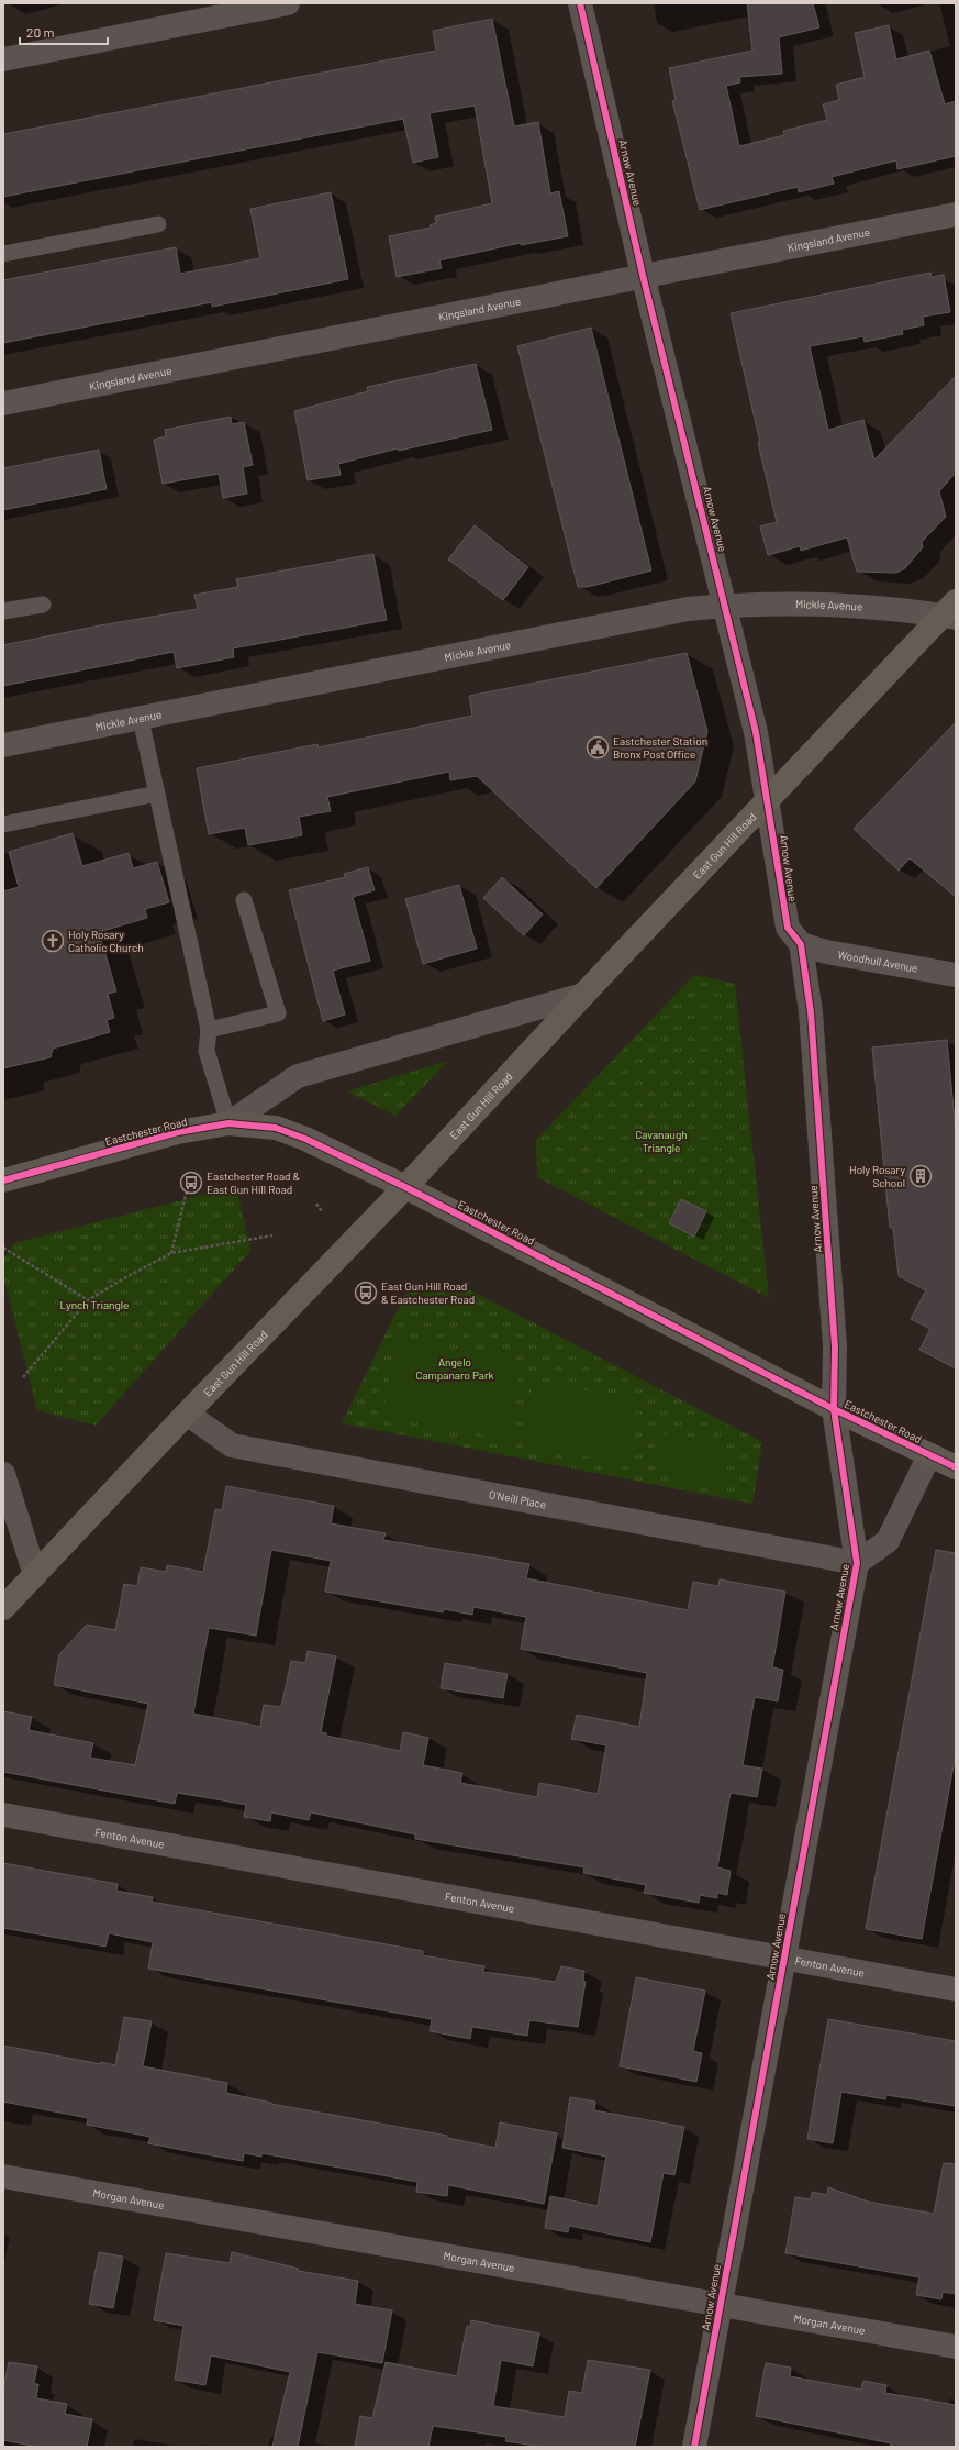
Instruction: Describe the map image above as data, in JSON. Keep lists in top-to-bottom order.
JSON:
{
  "streets": {
    "main road": ["East Gun Hill Road", "Eastchester Road"],
    "street": [
      "Arnow Avenue",
      "Kingsland Avenue",
      "Mickle Avenue",
      "Woodhull Avenue",
      "O'Neill Place",
      "Fenton Avenue",
      "Morgan Avenue"
    ]
  },
  "crossings": [
    ["Arnow Avenue", "Kingsland Avenue"],
    ["Arnow Avenue", "Mickle Avenue"],
    ["Arnow Avenue", "East Gun Hill Road"],
    ["Arnow Avenue", "Woodhull Avenue"],
    ["Arnow Avenue", "Eastchester Road"],
    ["Arnow Avenue", "O'Neill Place"],
    ["Arnow Avenue", "Fenton Avenue"],
    ["Arnow Avenue", "Morgan Avenue"],
    ["Mickle Avenue", "East Gun Hill Road"],
    ["East Gun Hill Road", "Eastchester Road"],
    ["East Gun Hill Road", "O'Neill Place"]
  ],
  "parks": ["Cavanaugh Triangle", "Lynch Triangle", "Angelo Campanaro Park"],
  "places": {
    "public building": ["Eastchester Station Bronx Post Office"],
    "church": ["Holy Rosary Catholic Church"],
    "building": ["Holy Rosary School"],
    "bus stop": ["Eastchester Road & East Gun Hill Road", "East Gun Hill Road & Eastchester Road"]
  },
  "scale_bar": "20 m"
}
